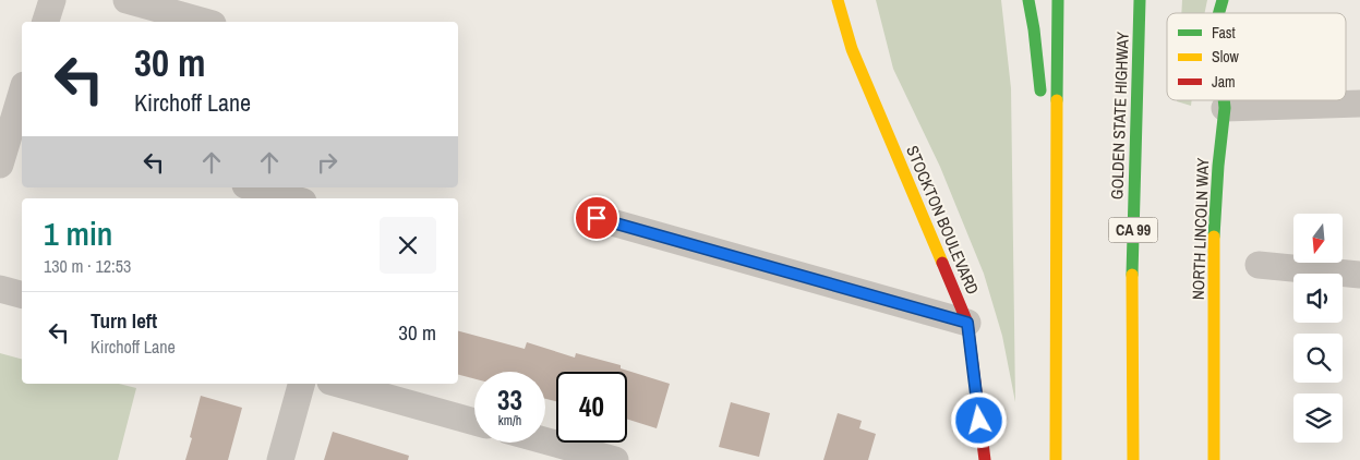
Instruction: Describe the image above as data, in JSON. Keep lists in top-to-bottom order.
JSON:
{
  "streets": {
    "main road": [
      "GOLDEN STATE HIGHWAY",
      "STOCKTON BOULEVARD",
      "NORTH LINCOLN WAY",
      "CA 99"
    ]
  },
  "legend": ["Fast", "Slow", "Jam"],
  "north": "bottom",
  "page": {
    "turn": ["30 m", "Kirchoff Lane"],
    "heading": ["1 min", "130 m · 12:53"],
    "list": [
      {
        "name": "Turn left",
        "note": "Kirchoff Lane",
        "value": "30 m"
      }
    ],
    "speed": "33 km/h",
    "limit": "40"
  }
}
